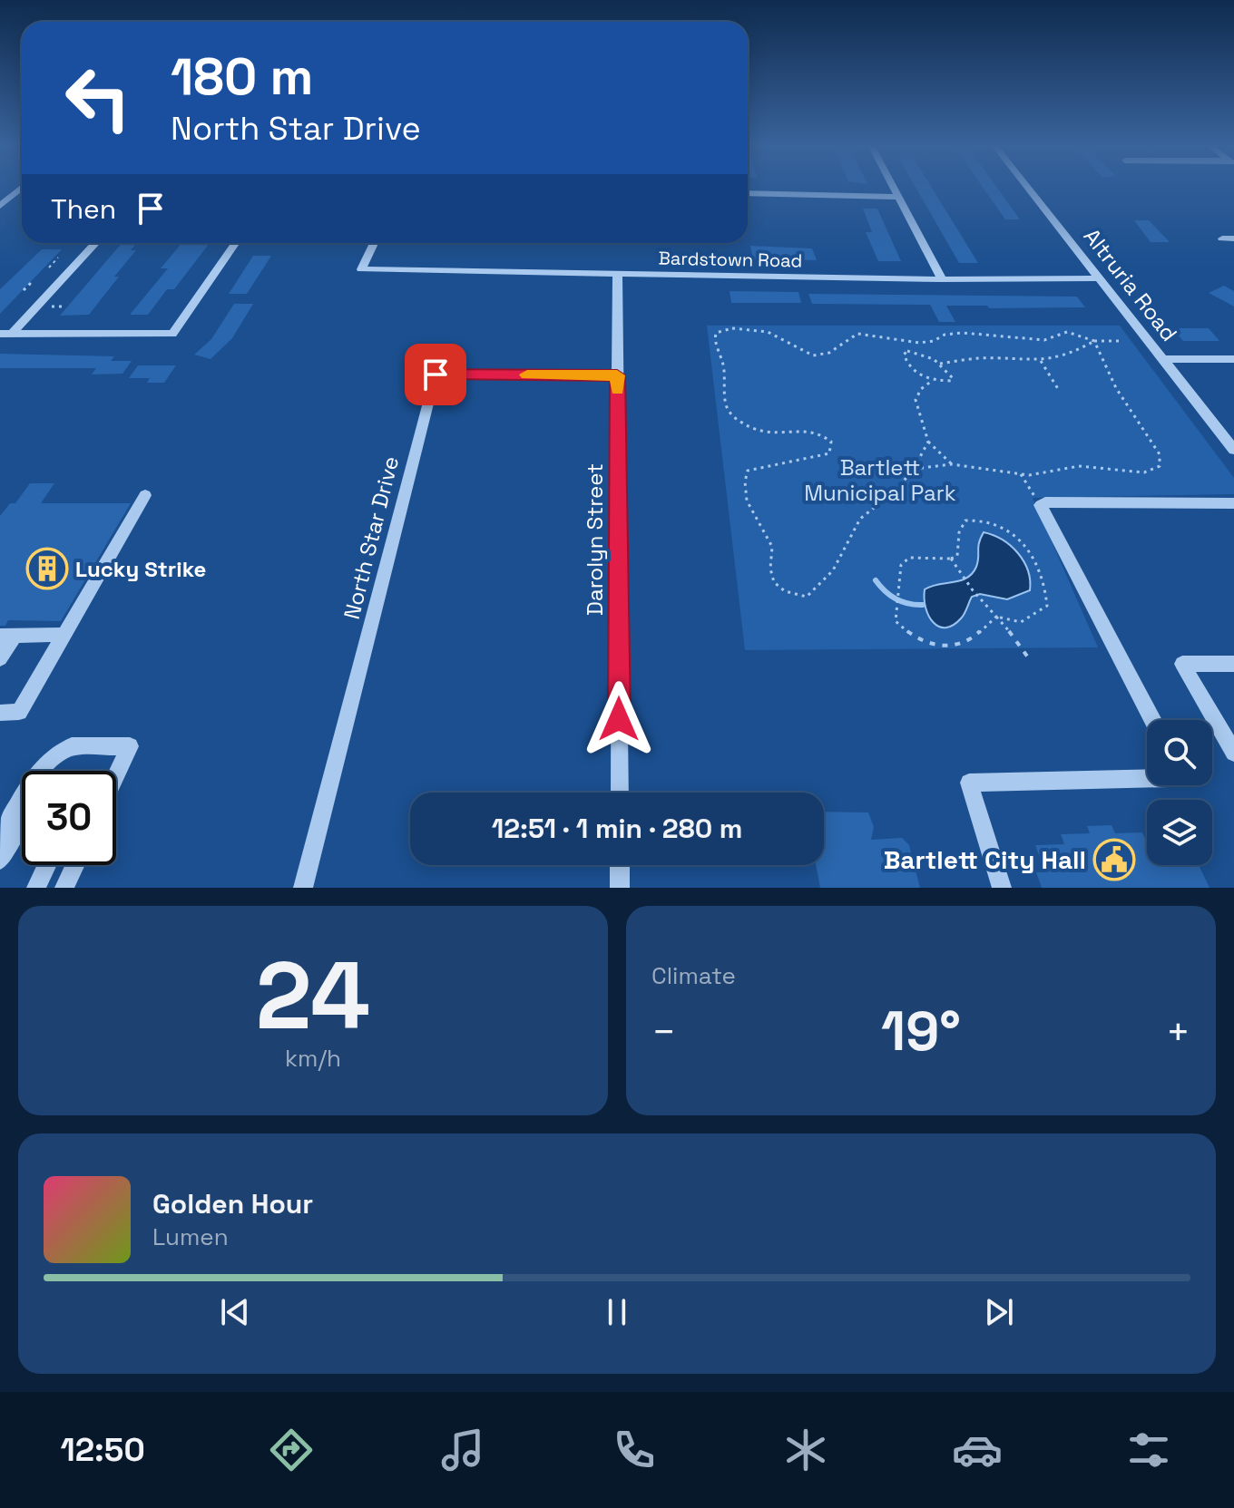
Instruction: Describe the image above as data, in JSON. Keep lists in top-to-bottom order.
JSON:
{
  "streets": {
    "street": [
      "Bardstown Road",
      "Altruria Road",
      "North Star Drive",
      "Darolyn Street"
    ]
  },
  "crossings": [
    ["Bardstown Road", "Altruria Road"],
    ["Bardstown Road", "Darolyn Street"],
    ["North Star Drive", "Darolyn Street"]
  ],
  "parks": ["Bartlett Municipal Park"],
  "places": {
    "building": ["Lucky Strike"],
    "public building": ["Bartlett City Hall"]
  },
  "page": {
    "turn": ["180 m", "North Star Drive"],
    "then": "Then",
    "limit": "30",
    "trip": "12:51 · 1 min · 280 m",
    "tile": [
      ["24", "km/h"],
      "Climate"
    ],
    "heat": ["−", "19°", "+"],
    "song": ["Golden Hour", "Lumen"],
    "tabs": "12:50"
  }
}
